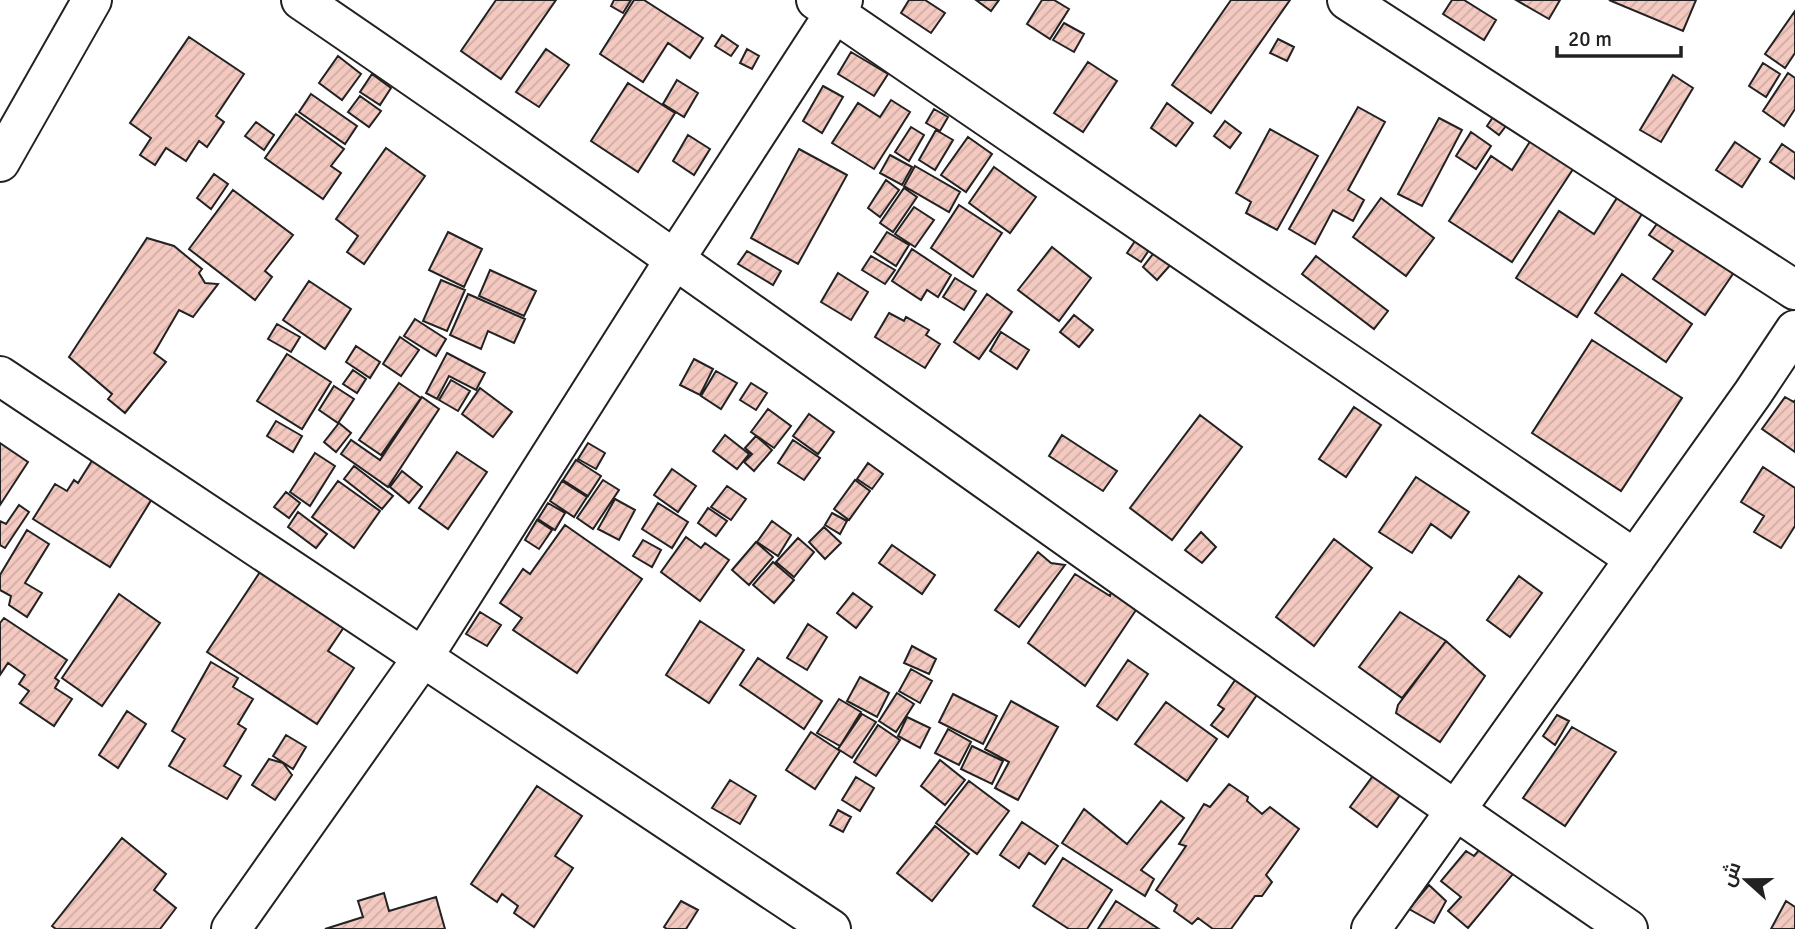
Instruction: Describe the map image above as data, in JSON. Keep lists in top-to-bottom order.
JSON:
{
  "scale_bar": "20 m",
  "north": "left"
}
